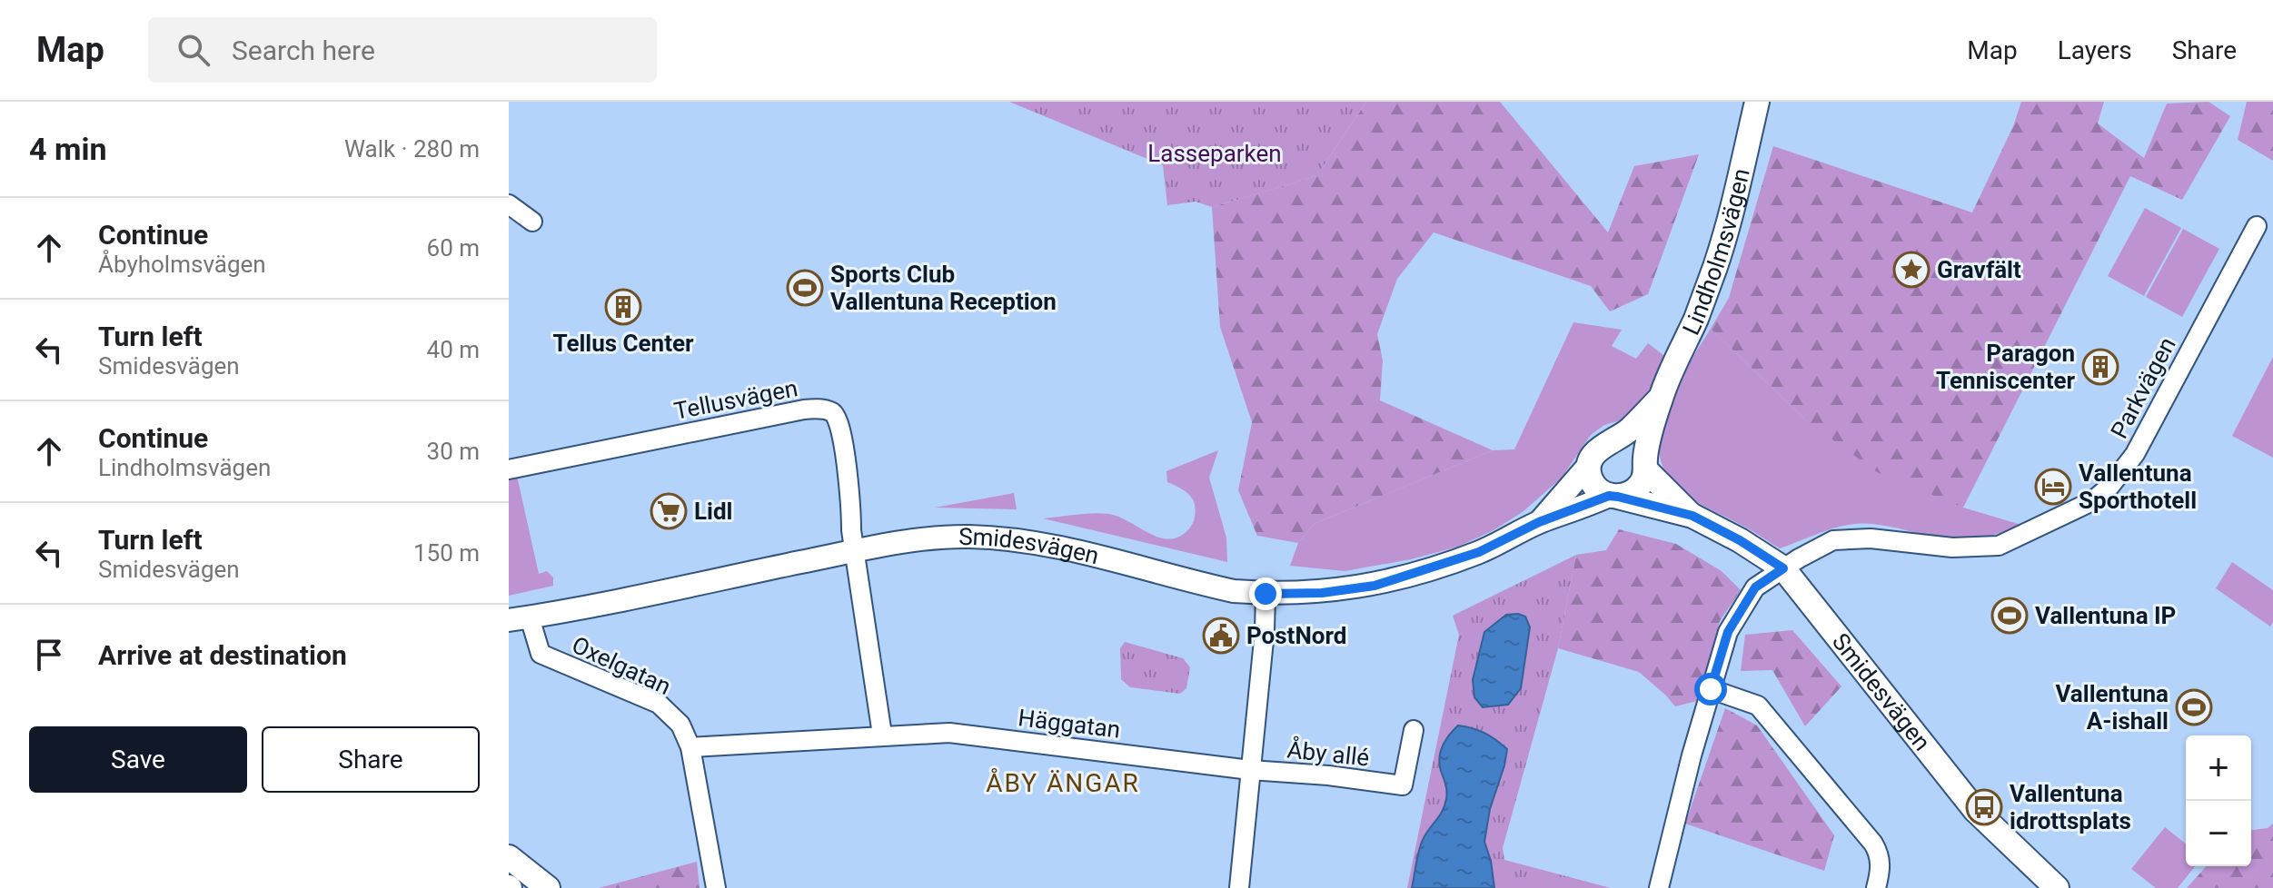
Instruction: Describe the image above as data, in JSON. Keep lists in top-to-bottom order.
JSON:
{
  "streets": {
    "main road": ["Lindholmsvägen", "Smidesvägen"],
    "street": [
      "Parkvägen",
      "Tellusvägen",
      "Oxelgatan",
      "Häggatan",
      "Åby allé"
    ]
  },
  "crossings": [
    ["Lindholmsvägen", "Smidesvägen"],
    ["Parkvägen", "Smidesvägen"],
    ["Tellusvägen", "Smidesvägen"],
    ["Smidesvägen", "Oxelgatan"],
    ["Smidesvägen", "Åby allé"],
    ["Oxelgatan", "Häggatan"],
    ["Häggatan", "Åby allé"]
  ],
  "districts": ["ÅBY ÄNGAR"],
  "parks": ["Lasseparken"],
  "places": {
    "place": ["Gravfält"],
    "sports": ["Sports Club Vallentuna Reception", "Vallentuna IP", "Vallentuna A-ishall"],
    "building": ["Tellus Center", "Paragon Tenniscenter"],
    "hotel": ["Vallentuna Sporthotell"],
    "supermarket": ["Lidl"],
    "public building": ["PostNord"],
    "bus stop": ["Vallentuna idrottsplats"]
  },
  "page": {
    "header": "Map",
    "search": "Search here",
    "nav": ["Map", "Layers", "Share"],
    "heading": ["4 min", "Walk · 280 m"],
    "list": [
      ["Continue", "Åbyholmsvägen", "60 m"],
      ["Turn left", "Smidesvägen", "40 m"],
      ["Continue", "Lindholmsvägen", "30 m"],
      ["Turn left", "Smidesvägen", "150 m"],
      "Arrive at destination"
    ],
    "buttons": ["Save", "Share"],
    "map_buttons": ["+", "−"]
  }
}
